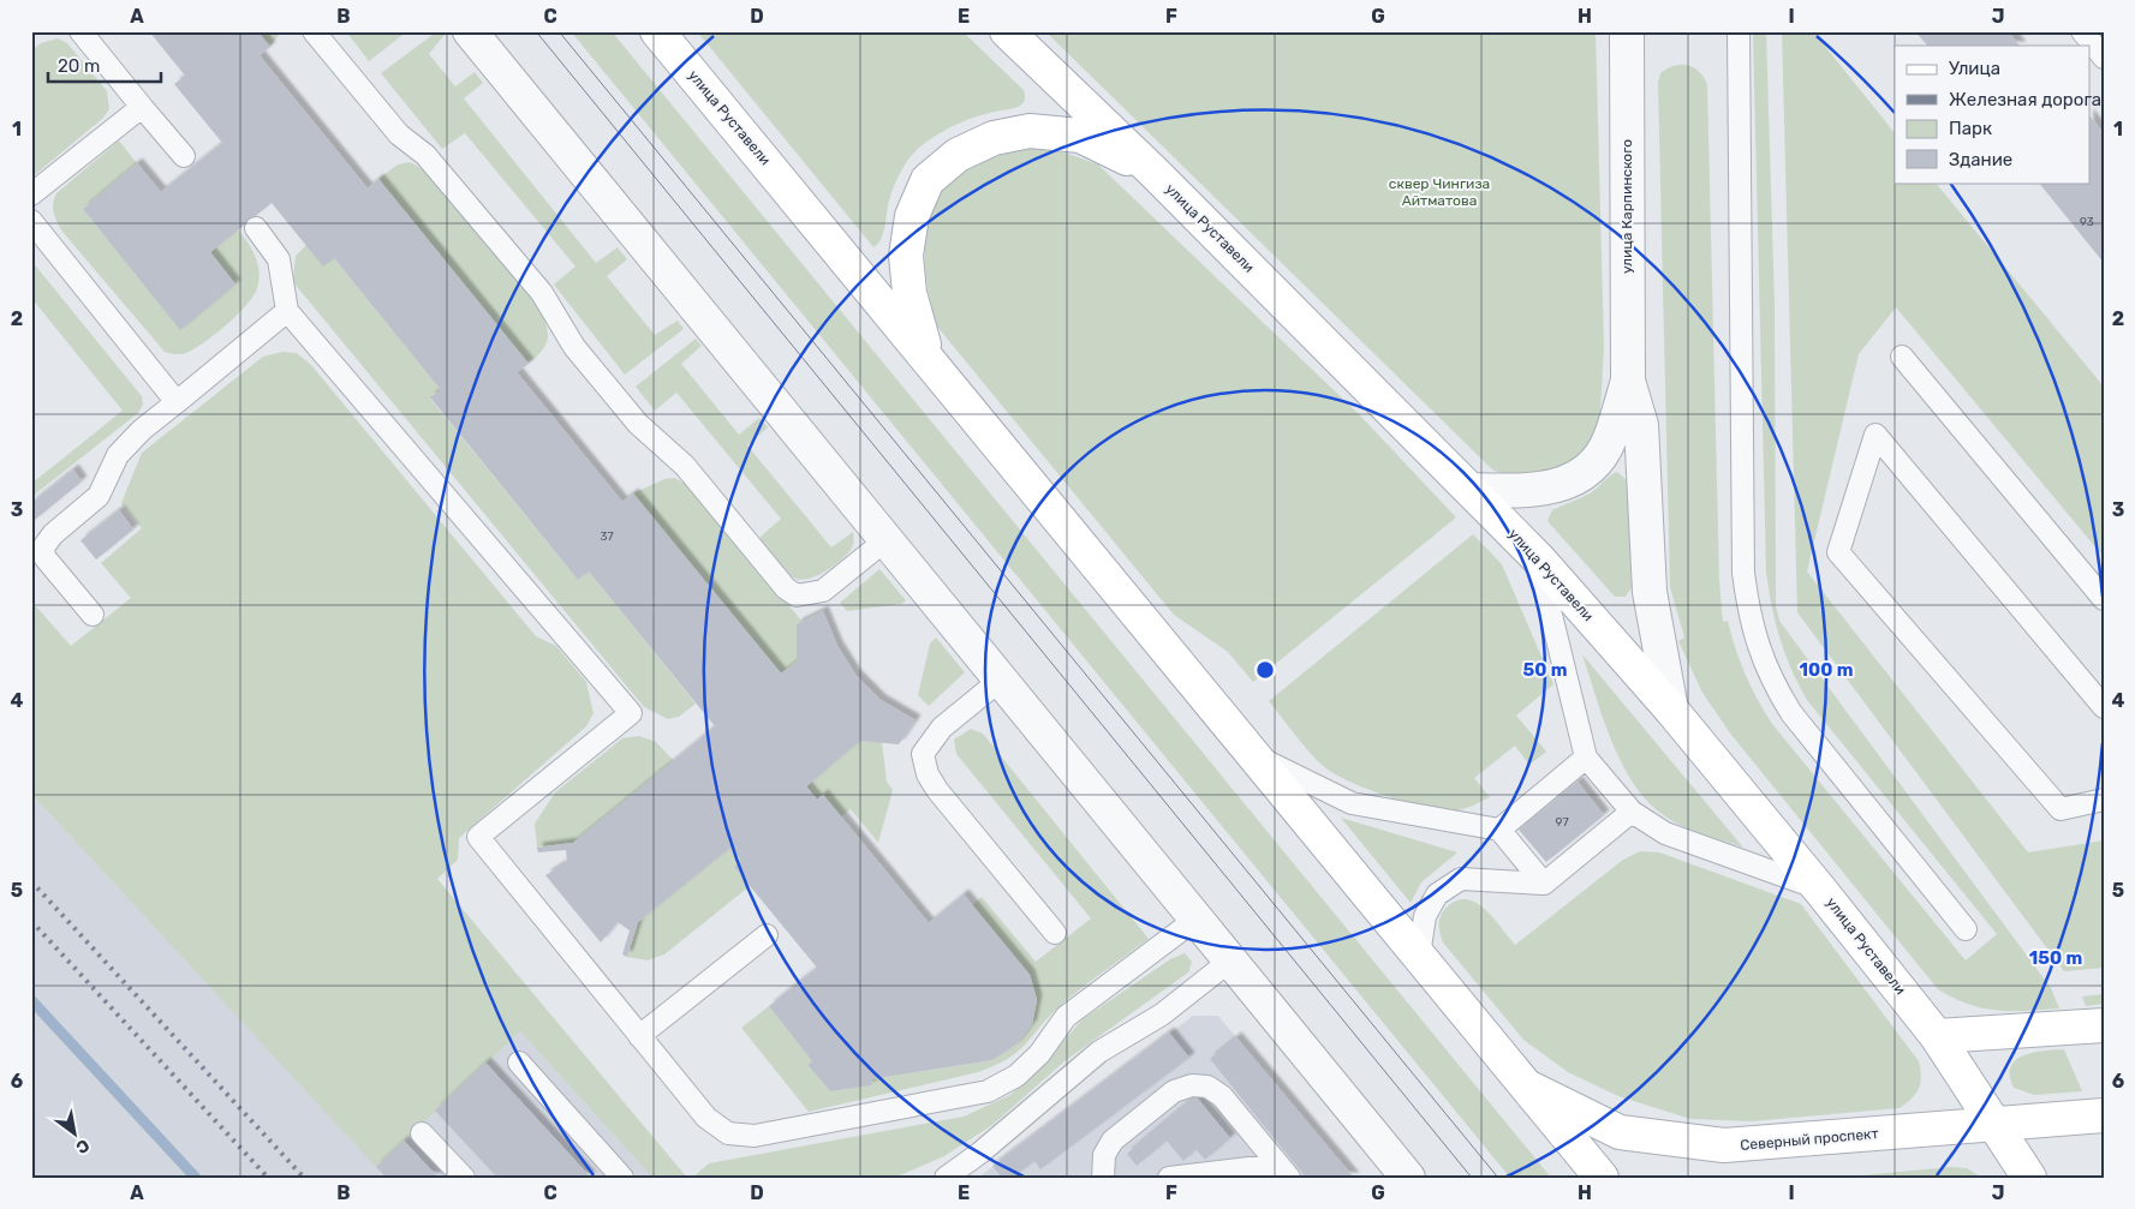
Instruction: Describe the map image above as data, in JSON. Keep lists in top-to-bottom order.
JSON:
{
  "streets": {
    "main road": ["улица Руставели", "Северный проспект"],
    "street": ["улица Карпинского"]
  },
  "crossings": [
    ["улица Руставели", "улица Карпинского"],
    ["улица Руставели", "Северный проспект"]
  ],
  "parks": ["сквер Чингиза Айтматова"],
  "house_numbers": ["93", "37", "97"],
  "legend": [
    "Улица",
    "Железная дорога",
    "Парк",
    "Здание"
  ],
  "scale_bar": "20 m",
  "north": "bottom right",
  "grid": {
    "columns": [
      "A",
      "B",
      "C",
      "D",
      "E",
      "F",
      "G",
      "H",
      "I",
      "J"
    ],
    "rows": [
      "1",
      "2",
      "3",
      "4",
      "5",
      "6"
    ]
  },
  "rings": ["50 m", "100 m", "150 m"]
}
